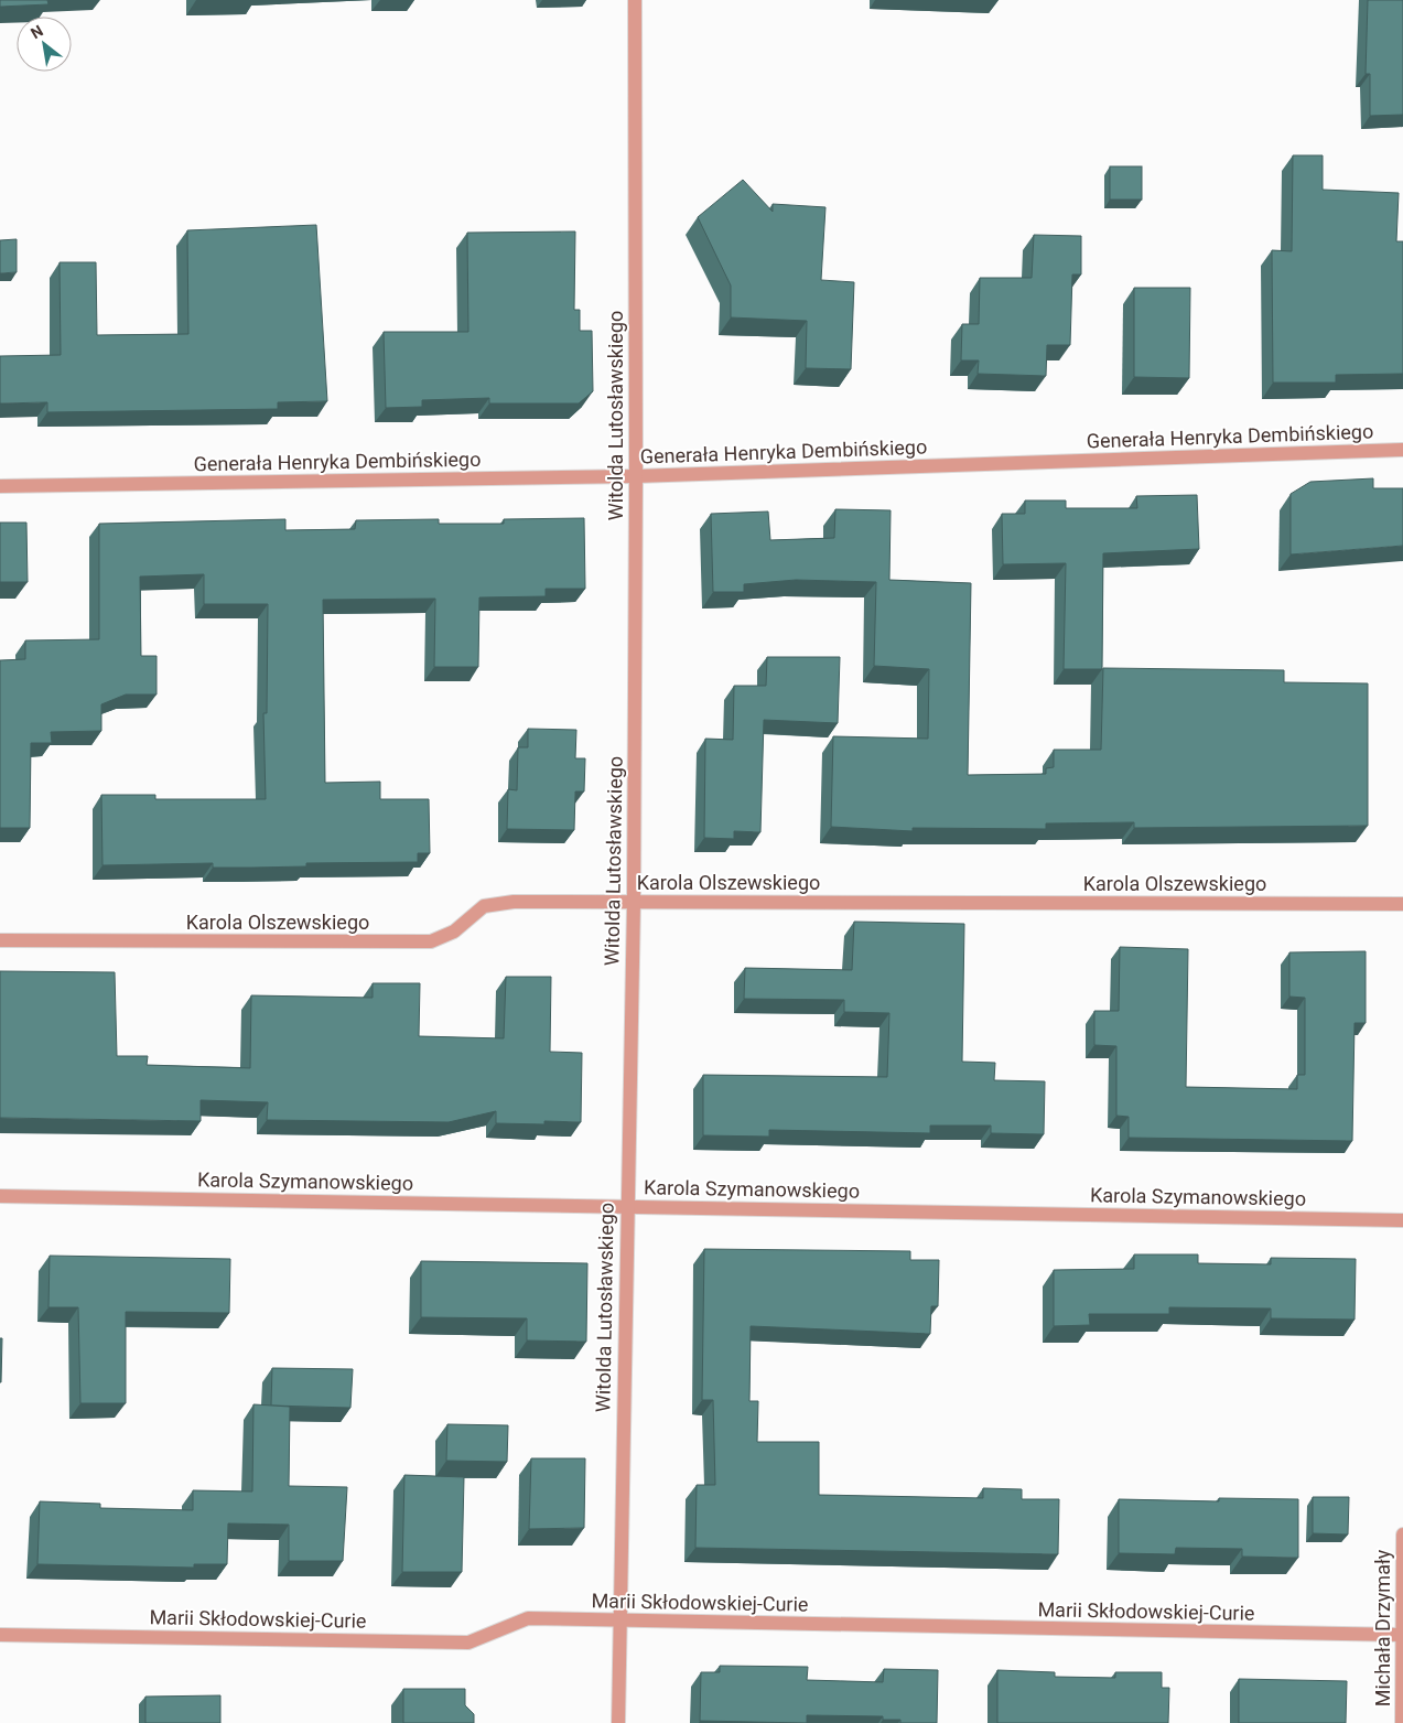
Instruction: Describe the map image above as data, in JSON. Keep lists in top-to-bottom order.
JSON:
{
  "streets": {
    "street": [
      "Witolda Lutosławskiego",
      "Generała Henryka Dembińskiego",
      "Karola Olszewskiego",
      "Karola Szymanowskiego",
      "Marii Skłodowskiej-Curie",
      "Michała Drzymały"
    ]
  },
  "crossings": [
    ["Witolda Lutosławskiego", "Generała Henryka Dembińskiego"],
    ["Witolda Lutosławskiego", "Karola Olszewskiego"],
    ["Witolda Lutosławskiego", "Karola Szymanowskiego"],
    ["Witolda Lutosławskiego", "Marii Skłodowskiej-Curie"],
    ["Marii Skłodowskiej-Curie", "Michała Drzymały"]
  ],
  "north": "top left"
}
